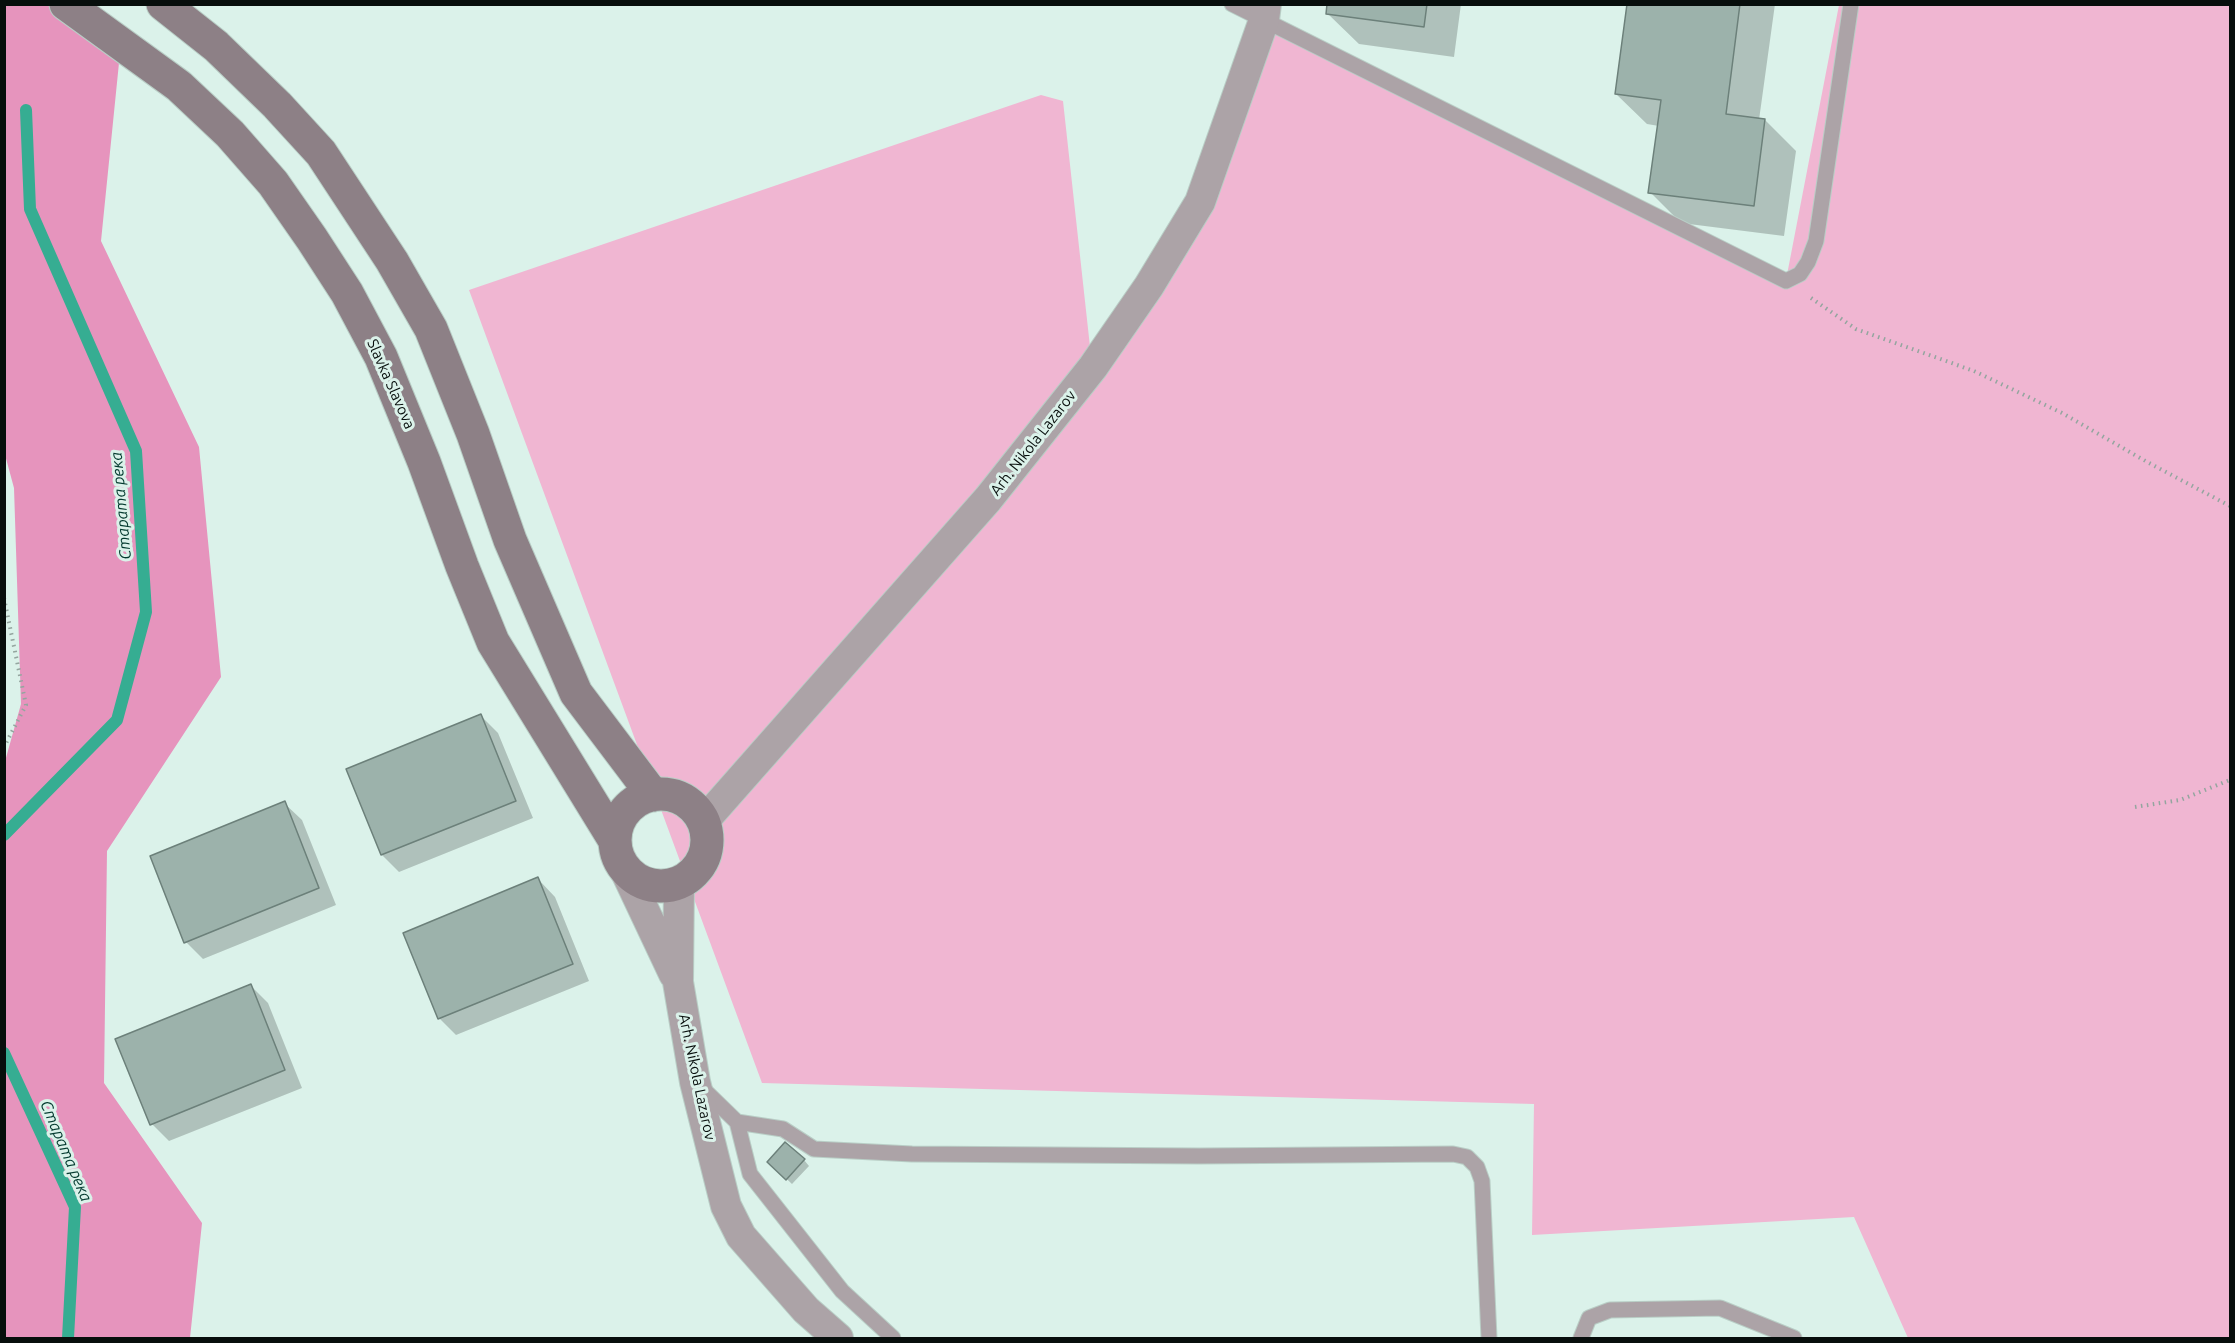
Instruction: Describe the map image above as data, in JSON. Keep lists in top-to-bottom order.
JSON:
{
  "streets": {
    "street": ["Slavka Slavova", "Arh. Nikola Lazarov"]
  },
  "crossings": [
    ["Slavka Slavova", "Arh. Nikola Lazarov"]
  ],
  "water": ["Старата река"]
}
